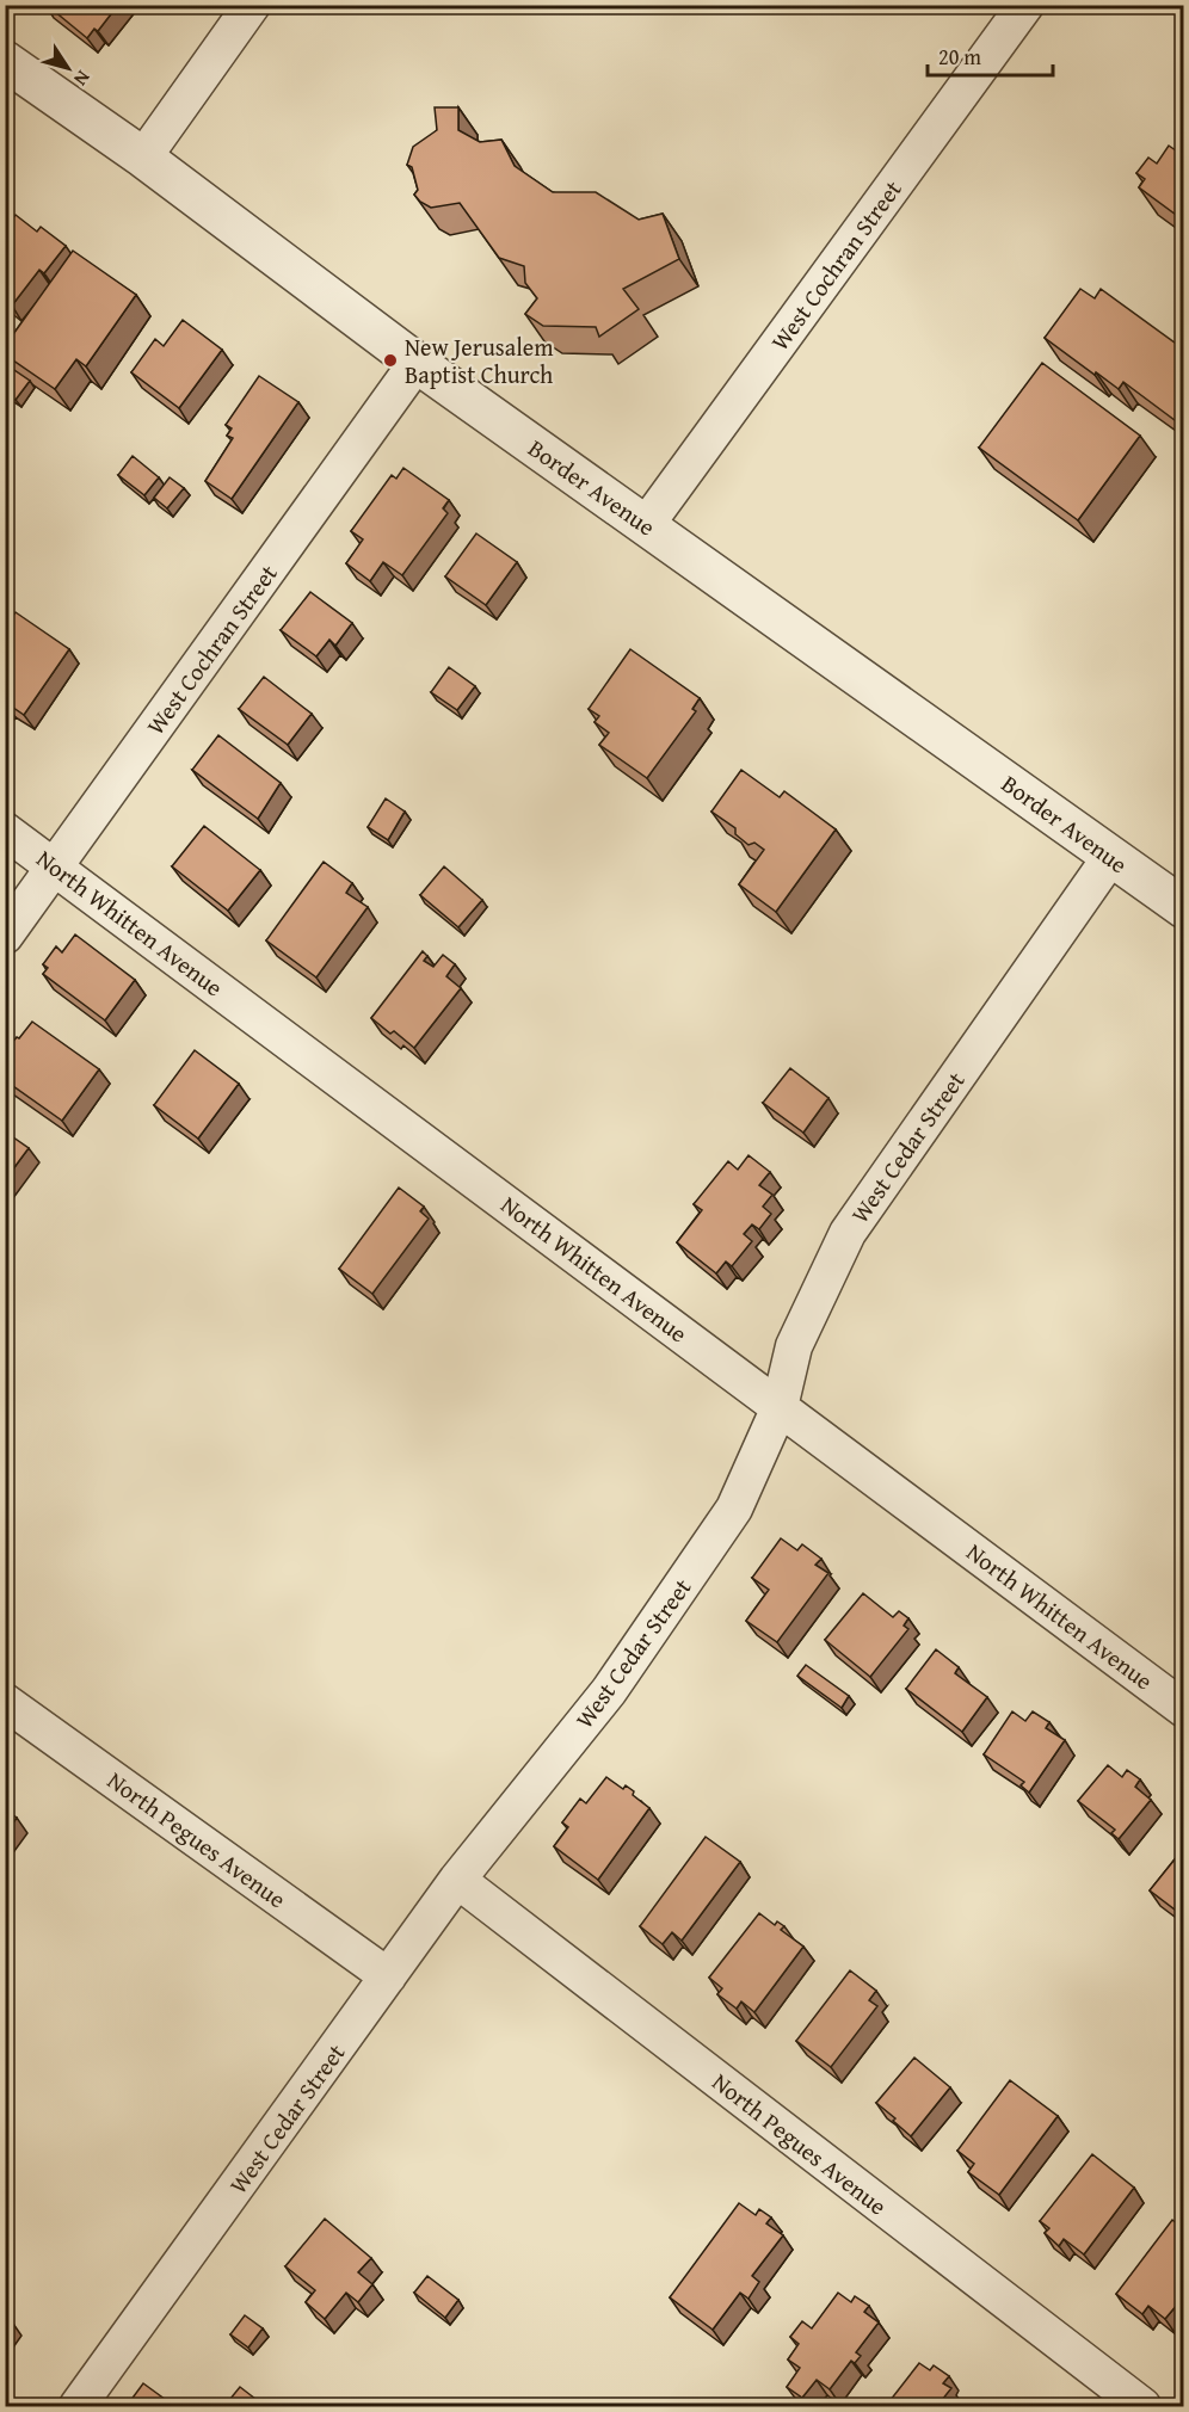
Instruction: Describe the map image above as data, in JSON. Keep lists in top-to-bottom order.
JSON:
{
  "streets": {
    "street": [
      "West Cochran Street",
      "Border Avenue",
      "North Whitten Avenue",
      "West Cedar Street",
      "North Pegues Avenue"
    ]
  },
  "crossings": [
    ["West Cochran Street", "Border Avenue"],
    ["West Cochran Street", "North Whitten Avenue"],
    ["Border Avenue", "West Cedar Street"],
    ["North Whitten Avenue", "West Cedar Street"],
    ["West Cedar Street", "North Pegues Avenue"]
  ],
  "places": ["New Jerusalem Baptist Church"],
  "scale_bar": "20 m",
  "north": "bottom right"
}
